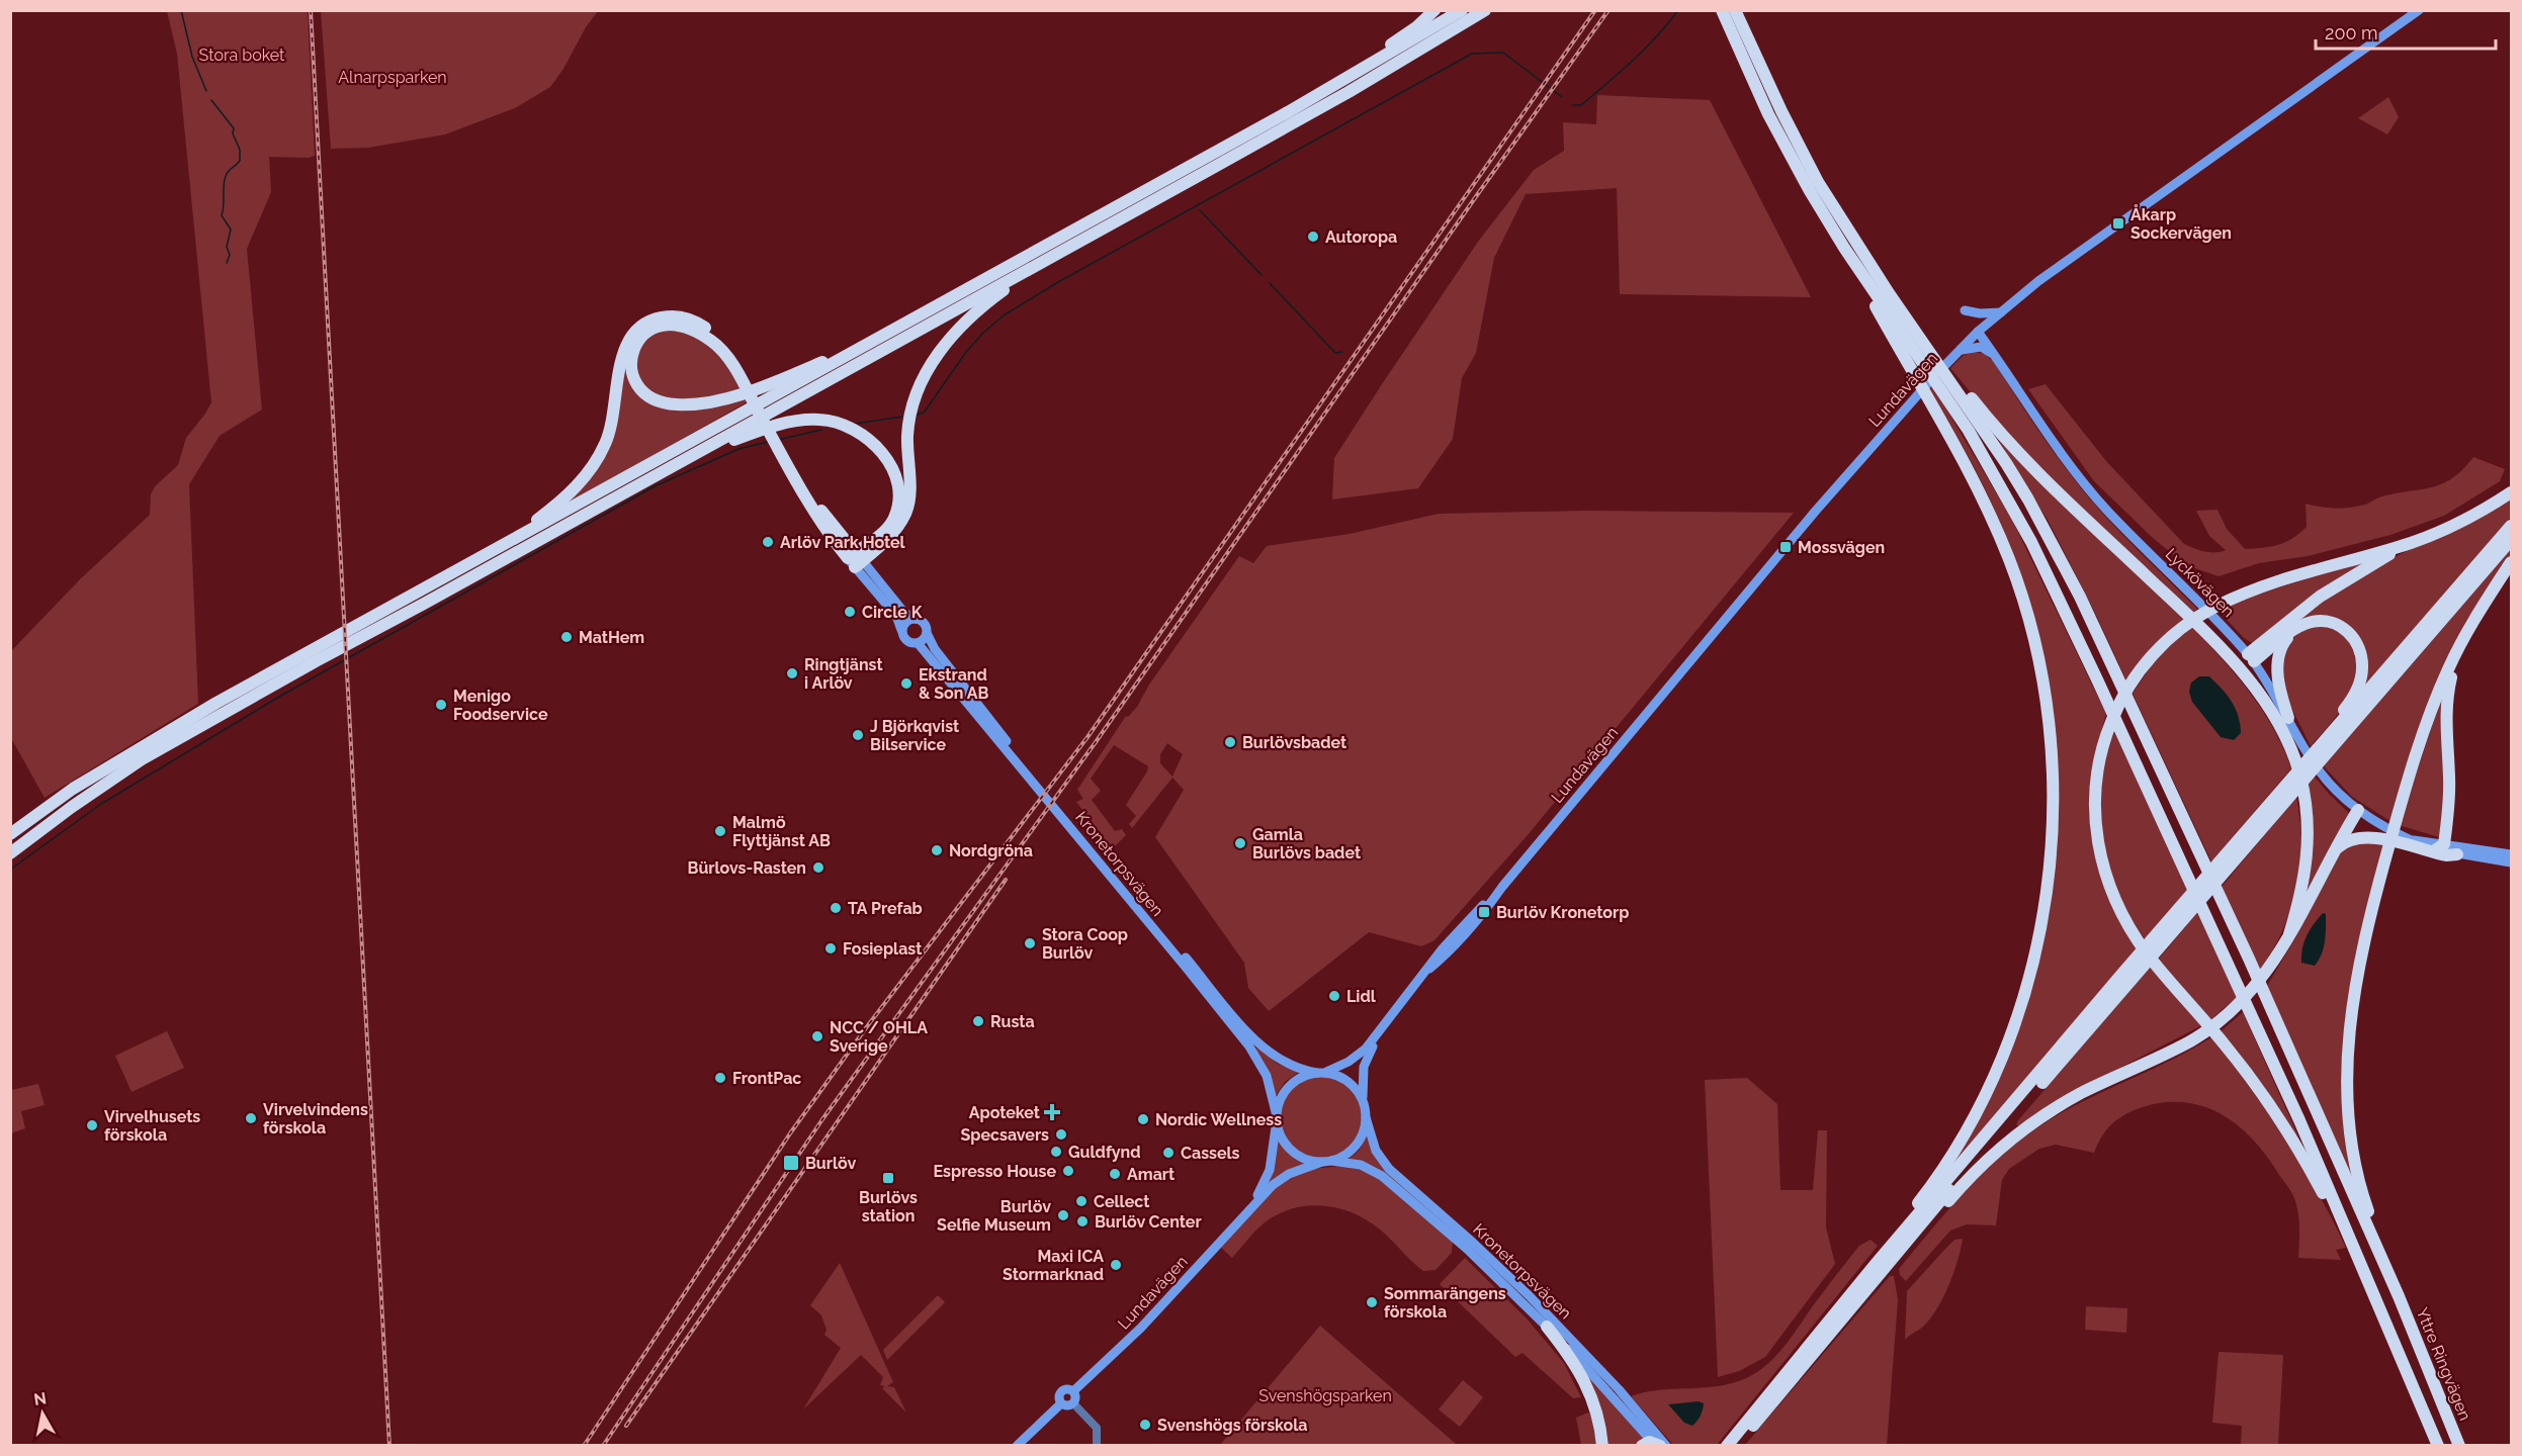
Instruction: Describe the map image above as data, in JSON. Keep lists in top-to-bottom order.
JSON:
{
  "streets": {
    "highway": ["Yttre Ringvägen"],
    "main road": ["Lundavägen", "Lyckövägen", "Kronetorpsvägen"]
  },
  "crossings": [
    ["Lundavägen", "Lyckövägen"],
    ["Lundavägen", "Kronetorpsvägen"]
  ],
  "parks": ["Stora boket", "Alnarpsparken", "Svenshögsparken"],
  "places": {
    "transit": [
      "Åkarp Sockervägen",
      "Mossvägen",
      "Burlöv Kronetorp",
      "Burlöv",
      "Burlövs station"
    ],
    "other": [
      "Autoropa",
      "Arlöv Park Hotel",
      "Circle K",
      "MatHem",
      "Ringtjänst i Arlöv",
      "Ekstrand & Son AB",
      "Menigo Foodservice",
      "J Björkqvist Bilservice",
      "Burlövsbadet",
      "Malmö Flyttjänst AB",
      "Gamla Burlövs badet",
      "Nordgröna",
      "Bürlovs-Rasten",
      "TA Prefab",
      "Stora Coop Burlöv",
      "Fosieplast",
      "Lidl",
      "Rusta",
      "NCC / OHLA Sverige",
      "FrontPac",
      "Virvelvindens förskola",
      "Nordic Wellness",
      "Virvelhusets förskola",
      "Specsavers",
      "Guldfynd",
      "Cassels",
      "Espresso House",
      "Amart",
      "Cellect",
      "Burlöv Selfie Museum",
      "Burlöv Center",
      "Maxi ICA Stormarknad",
      "Sommarängens förskola",
      "Svenshögs förskola"
    ],
    "health": ["Apoteket"]
  },
  "scale_bar": "200 m",
  "north": "top"
}
